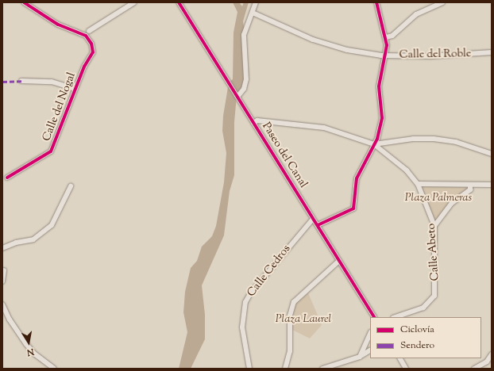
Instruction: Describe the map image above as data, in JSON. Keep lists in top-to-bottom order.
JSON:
{
  "streets": {
    "street": [
      "Calle del Roble",
      "Calle del Nogal",
      "Paseo del Canal",
      "Calle Abeto",
      "Calle Cedros"
    ]
  },
  "crossings": [
    ["Paseo del Canal", "Calle Cedros"]
  ],
  "parks": ["Plaza Palmeras", "Plaza Laurel"],
  "legend": ["Ciclovía", "Sendero"],
  "north": "bottom"
}
